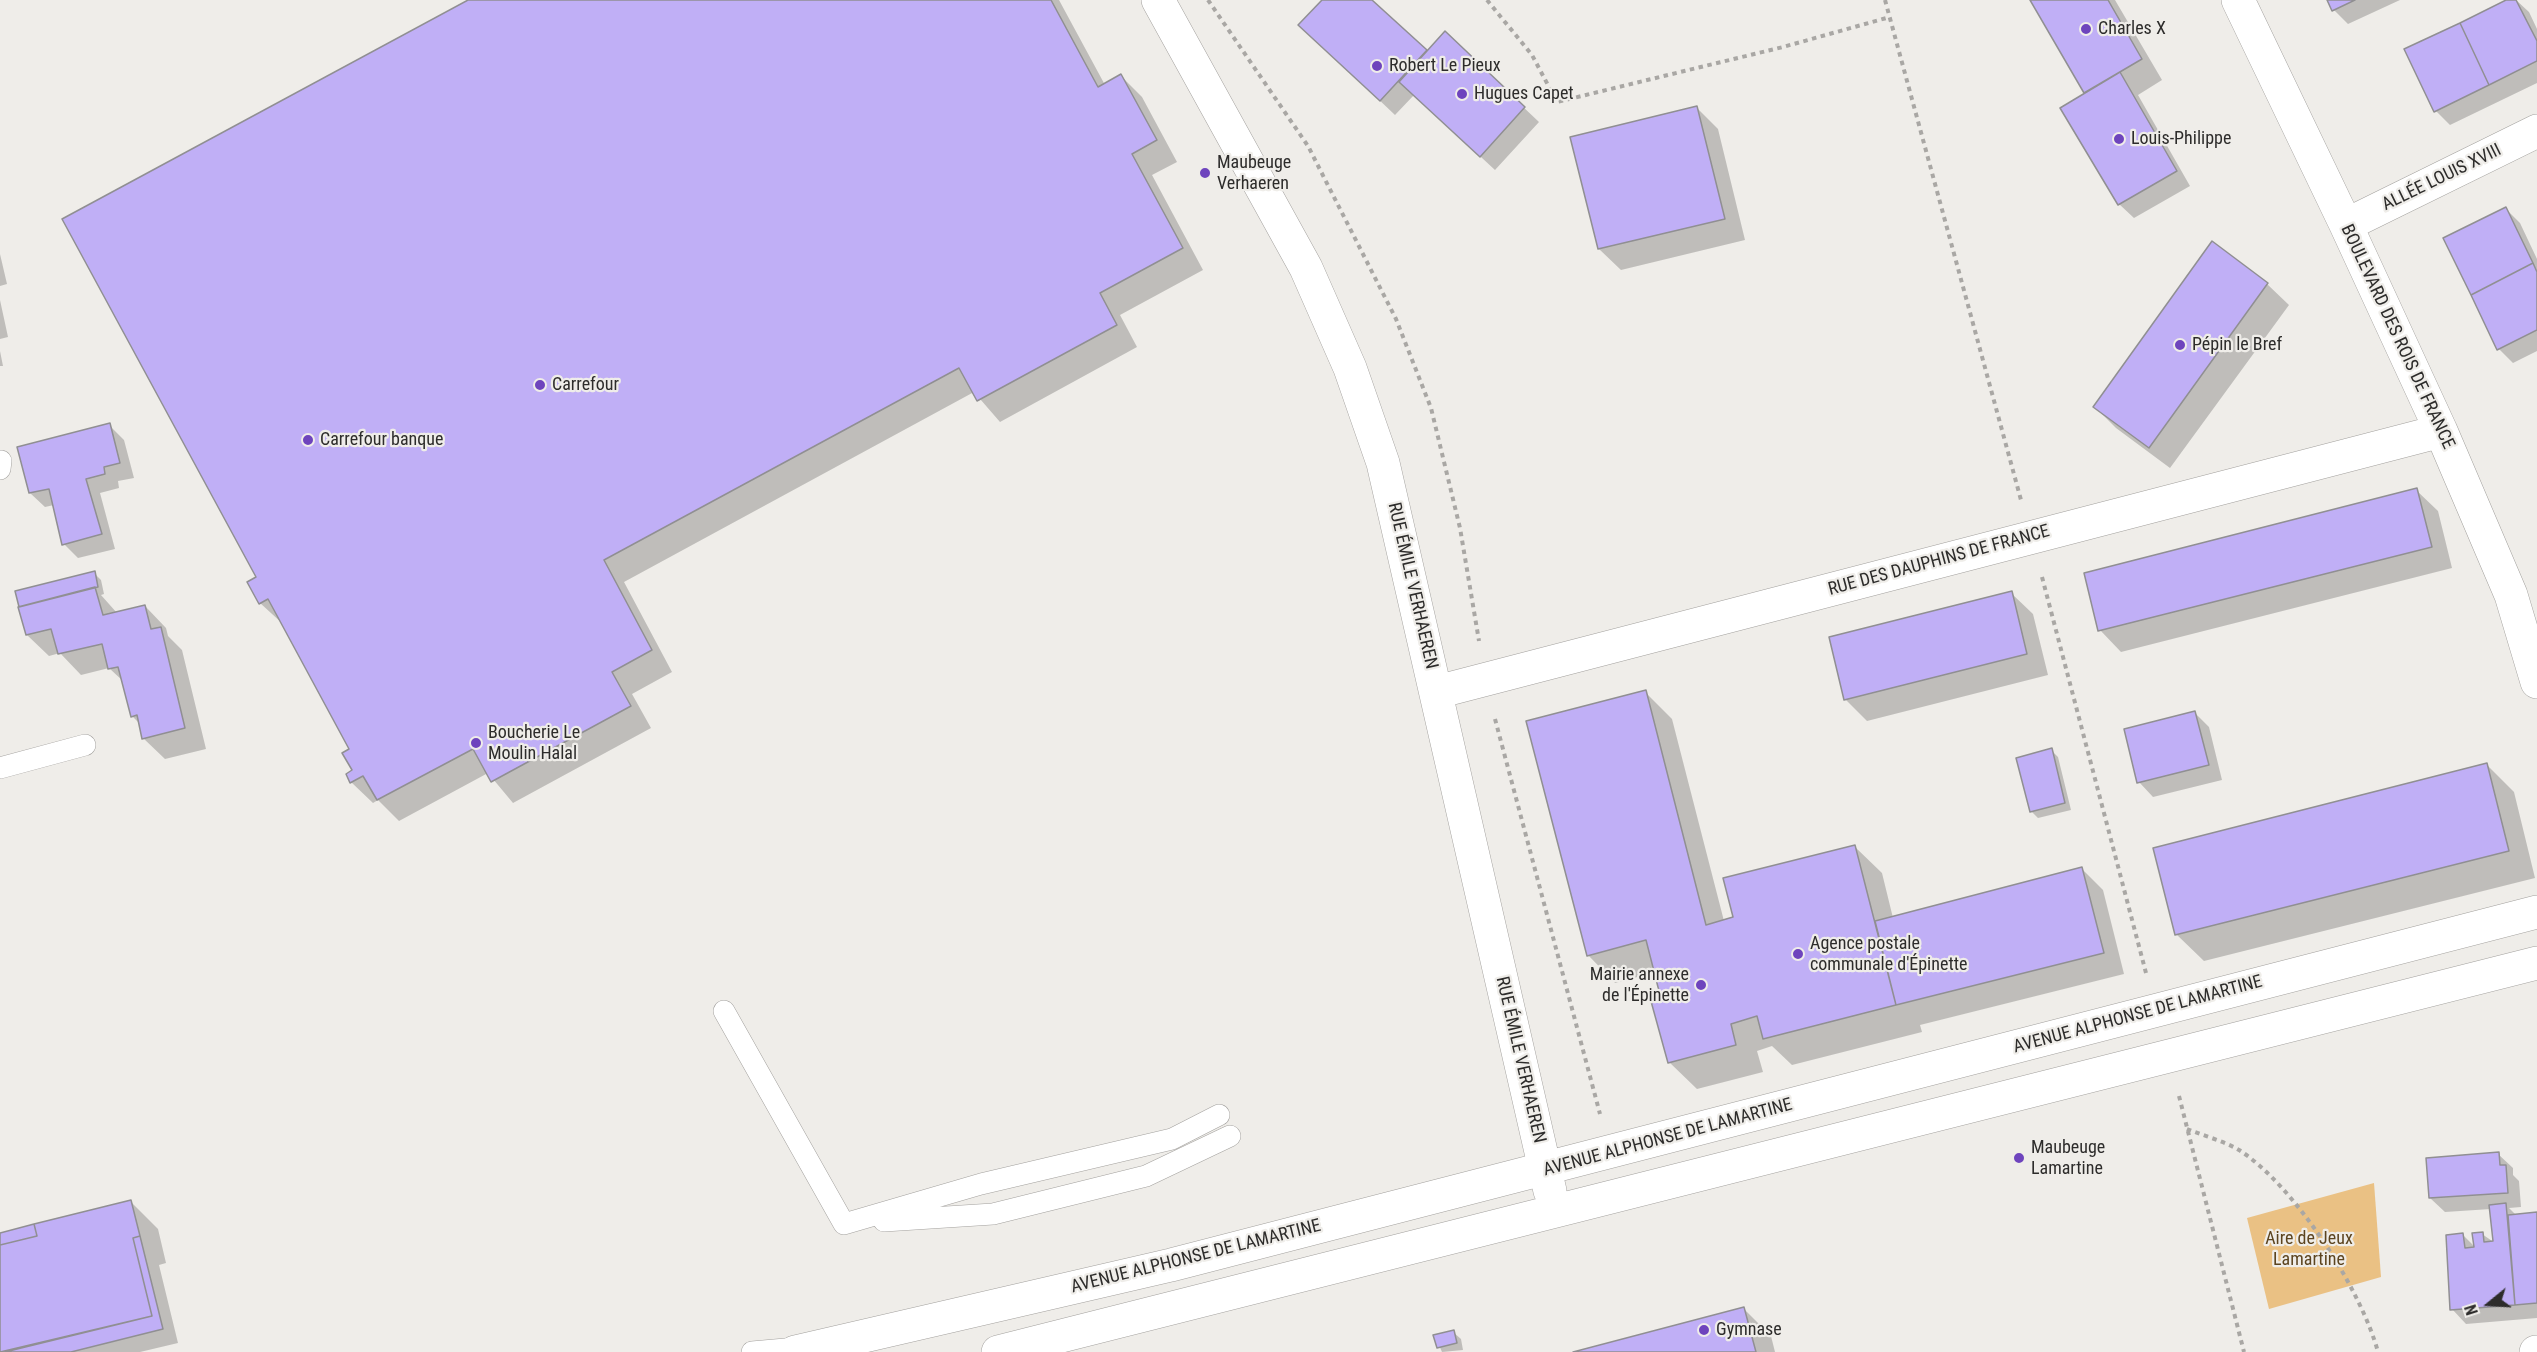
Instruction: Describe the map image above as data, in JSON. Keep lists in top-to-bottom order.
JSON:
{
  "streets": {
    "street": [
      "ALLÉE LOUIS XVIII",
      "BOULEVARD DES ROIS DE FRANCE",
      "RUE DES DAUPHINS DE FRANCE",
      "RUE ÉMILE VERHAEREN",
      "AVENUE ALPHONSE DE LAMARTINE"
    ]
  },
  "crossings": [
    ["ALLÉE LOUIS XVIII", "BOULEVARD DES ROIS DE FRANCE"],
    ["BOULEVARD DES ROIS DE FRANCE", "RUE DES DAUPHINS DE FRANCE"],
    ["RUE DES DAUPHINS DE FRANCE", "RUE ÉMILE VERHAEREN"],
    ["RUE ÉMILE VERHAEREN", "AVENUE ALPHONSE DE LAMARTINE"]
  ],
  "parks": ["Aire de Jeux Lamartine"],
  "places": [
    "Charles X",
    "Robert Le Pieux",
    "Hugues Capet",
    "Louis-Philippe",
    "Maubeuge Verhaeren",
    "Pépin le Bref",
    "Carrefour",
    "Carrefour banque",
    "Boucherie Le Moulin Halal",
    "Agence postale communale d'Épinette",
    "Mairie annexe de l'Épinette",
    "Maubeuge Lamartine",
    "Gymnase"
  ],
  "north": "left"
}
